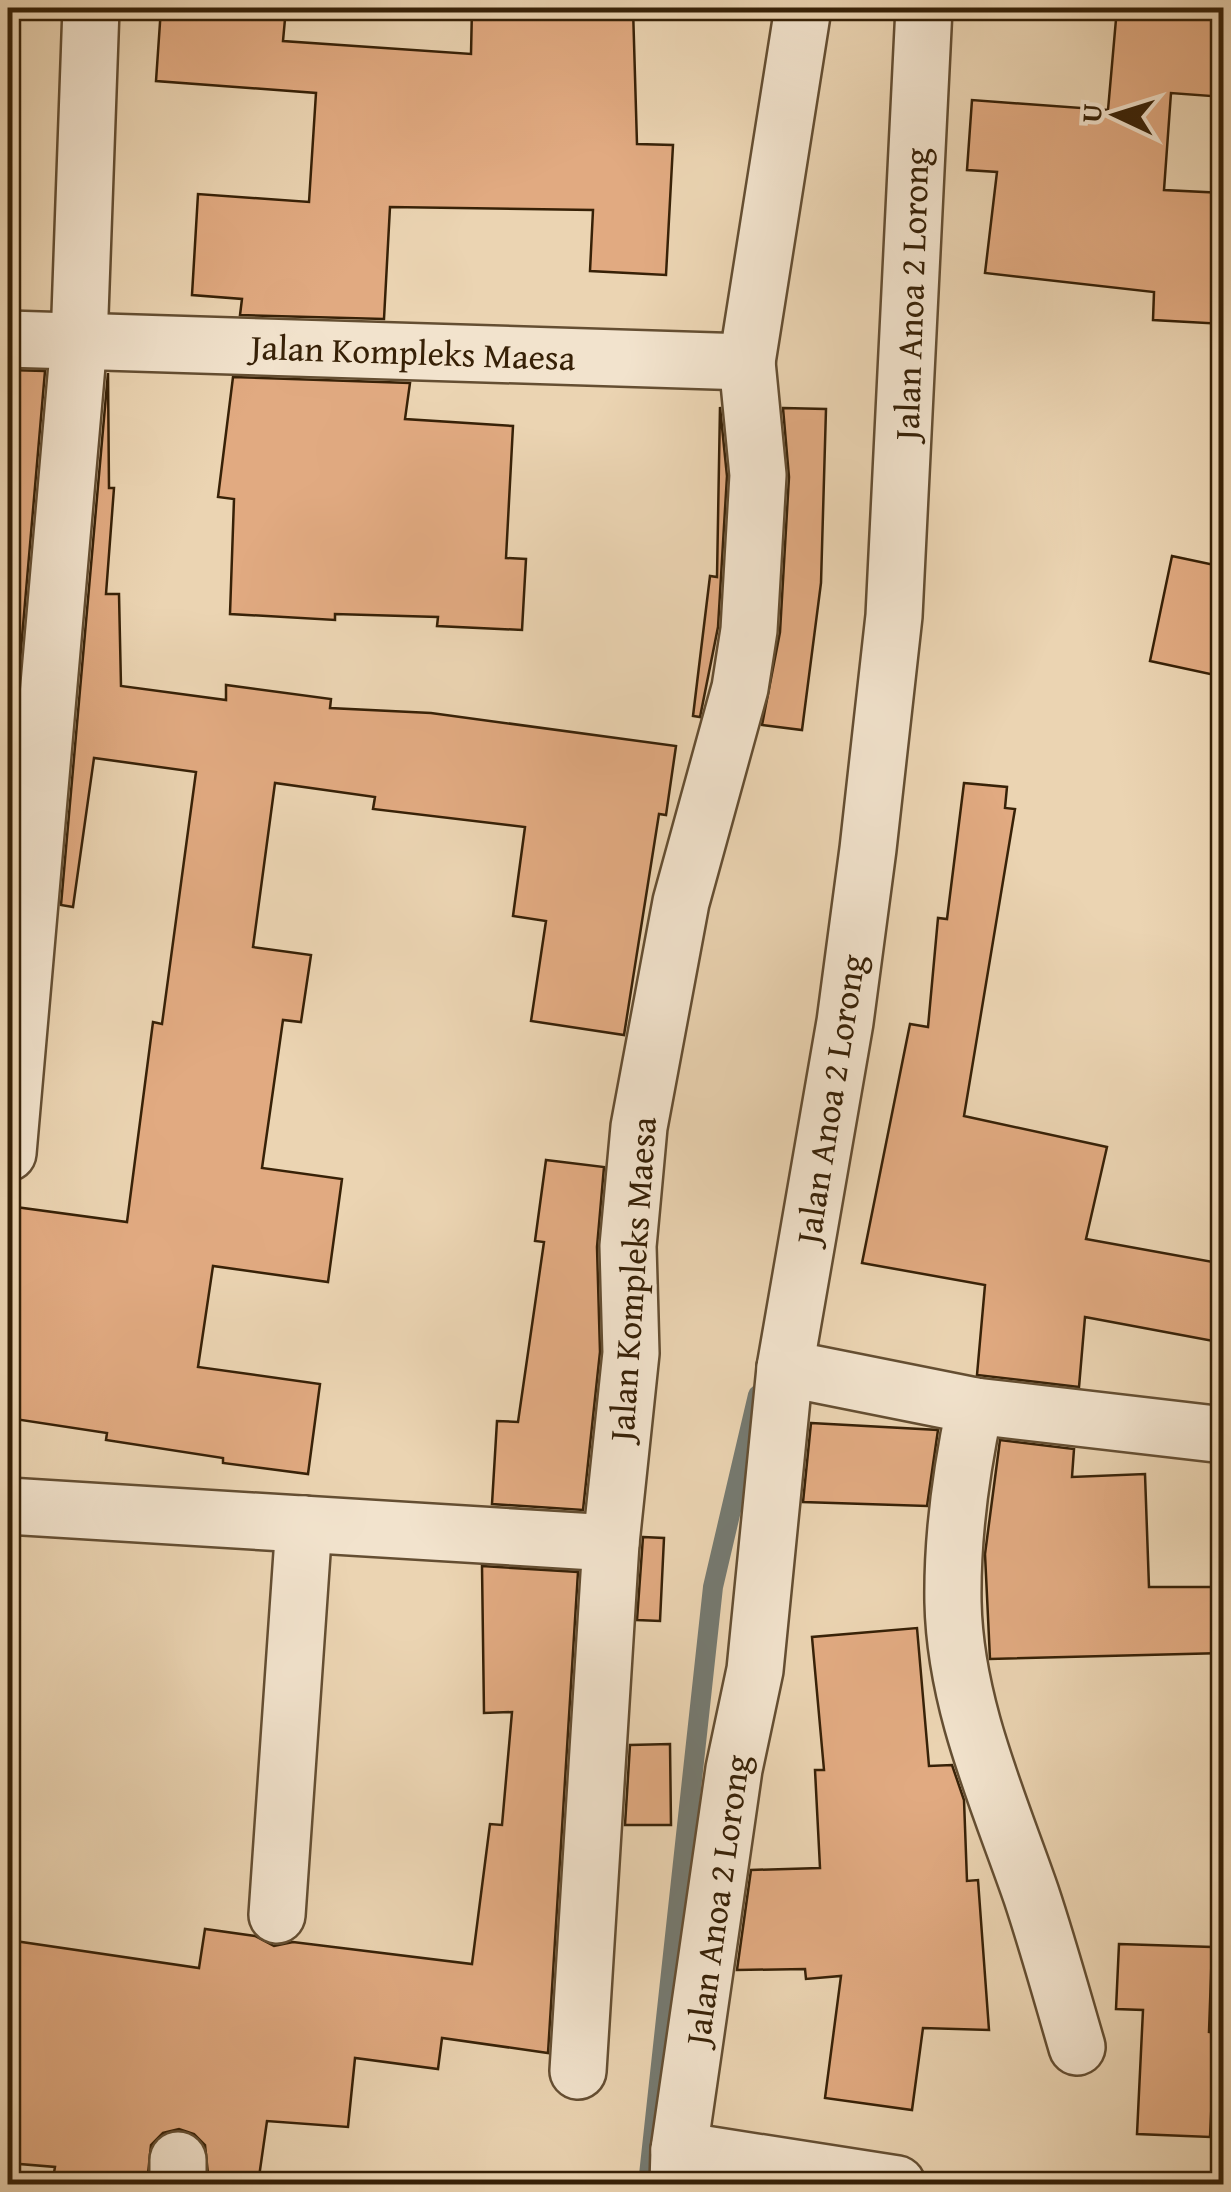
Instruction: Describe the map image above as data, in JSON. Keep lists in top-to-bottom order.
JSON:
{
  "streets": {
    "street": ["Jalan Anoa 2 Lorong", "Jalan Kompleks Maesa"]
  },
  "north": "left"
}
